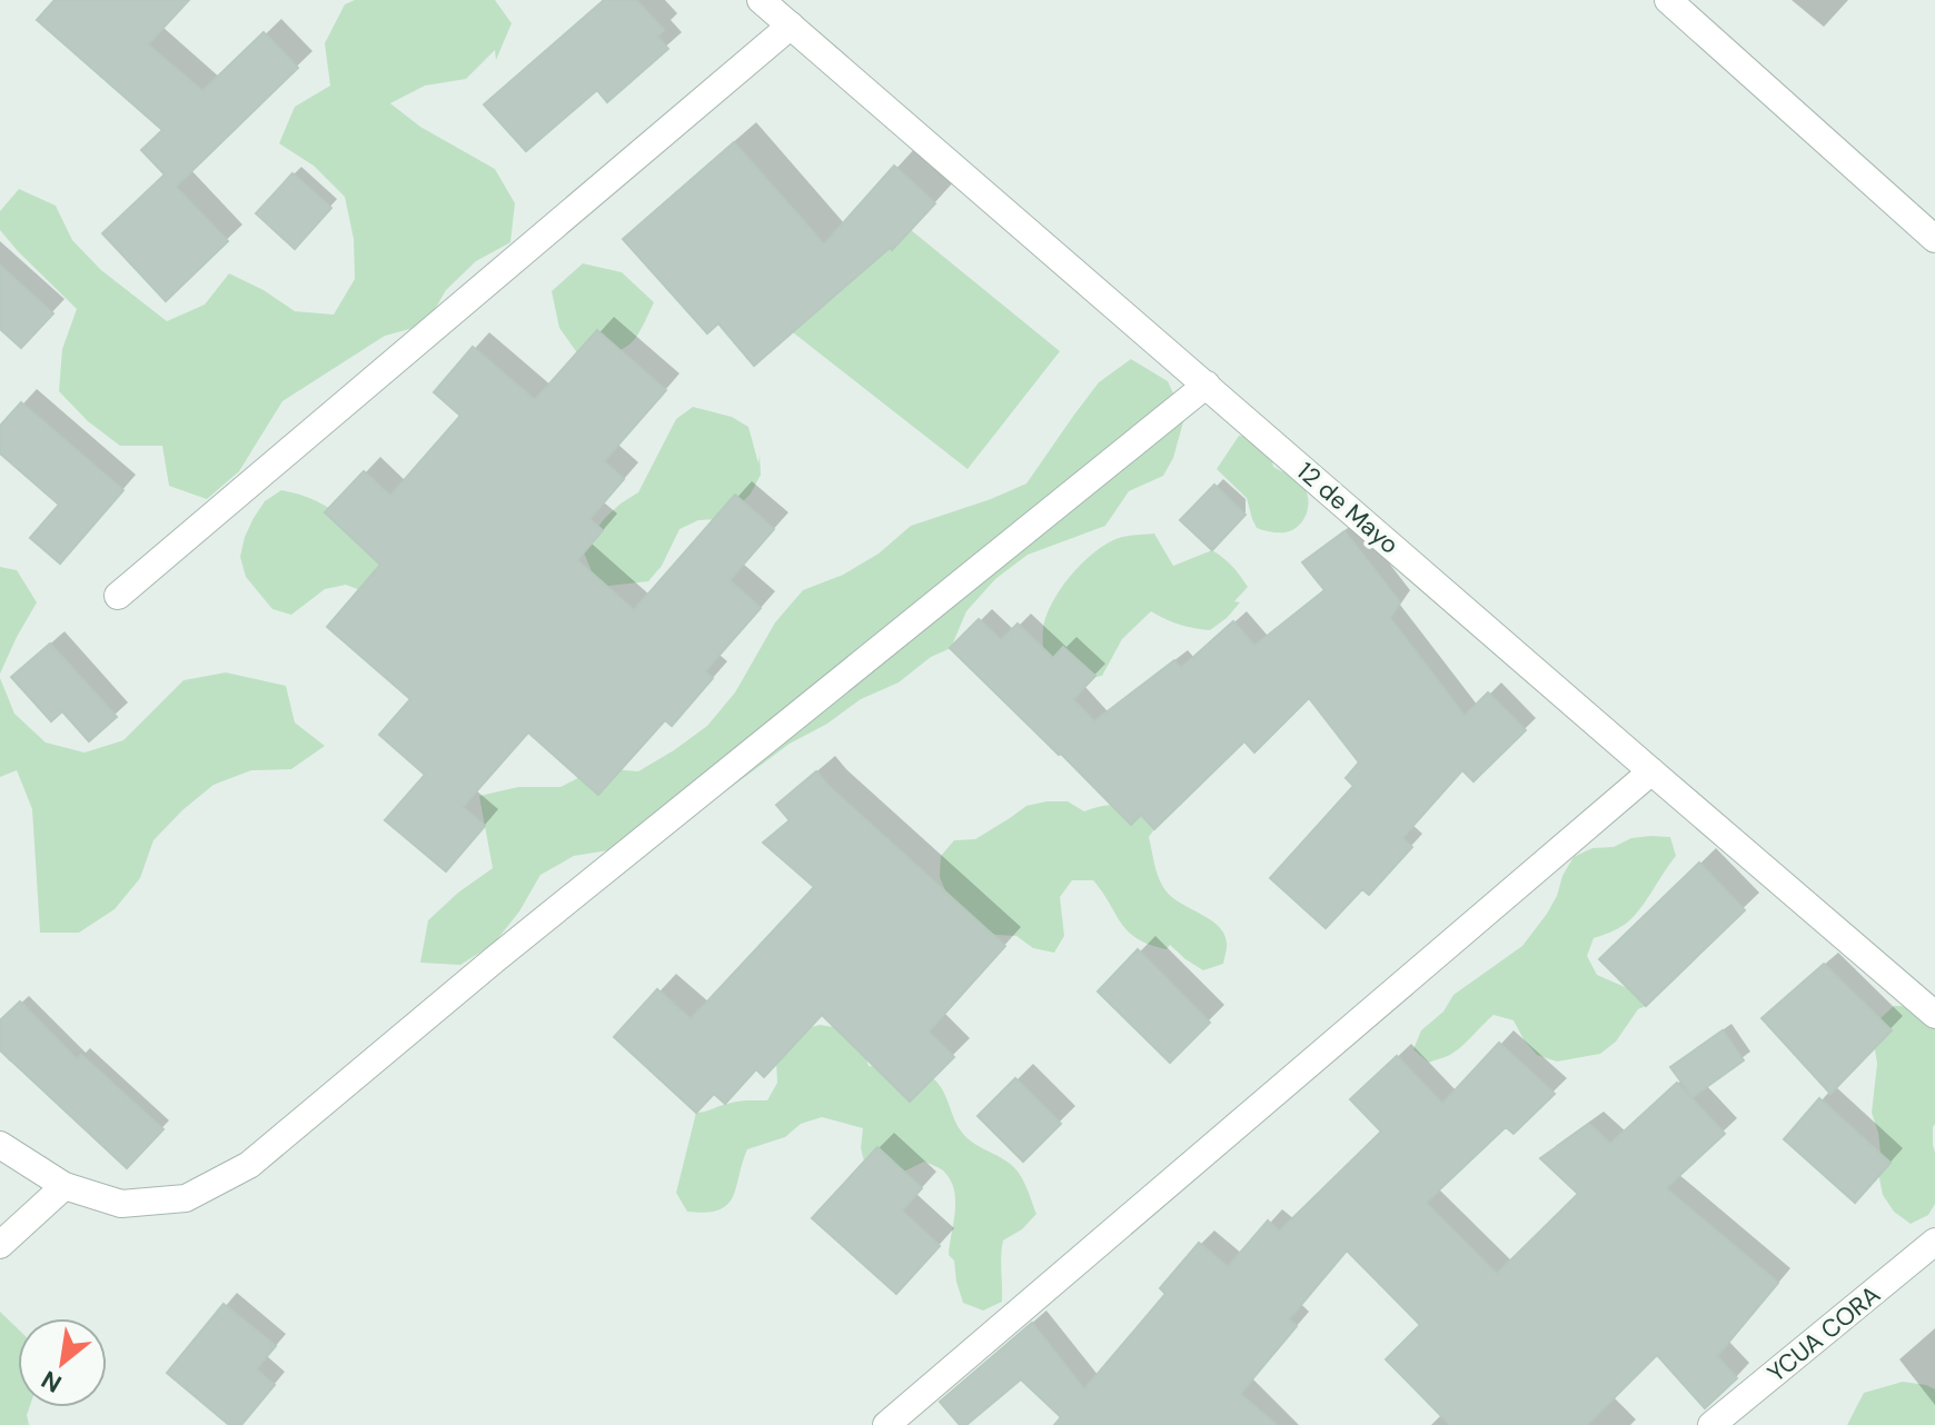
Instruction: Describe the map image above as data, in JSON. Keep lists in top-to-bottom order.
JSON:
{
  "streets": {
    "street": ["12 de Mayo", "YCUA CORA"]
  },
  "north": "bottom left"
}
